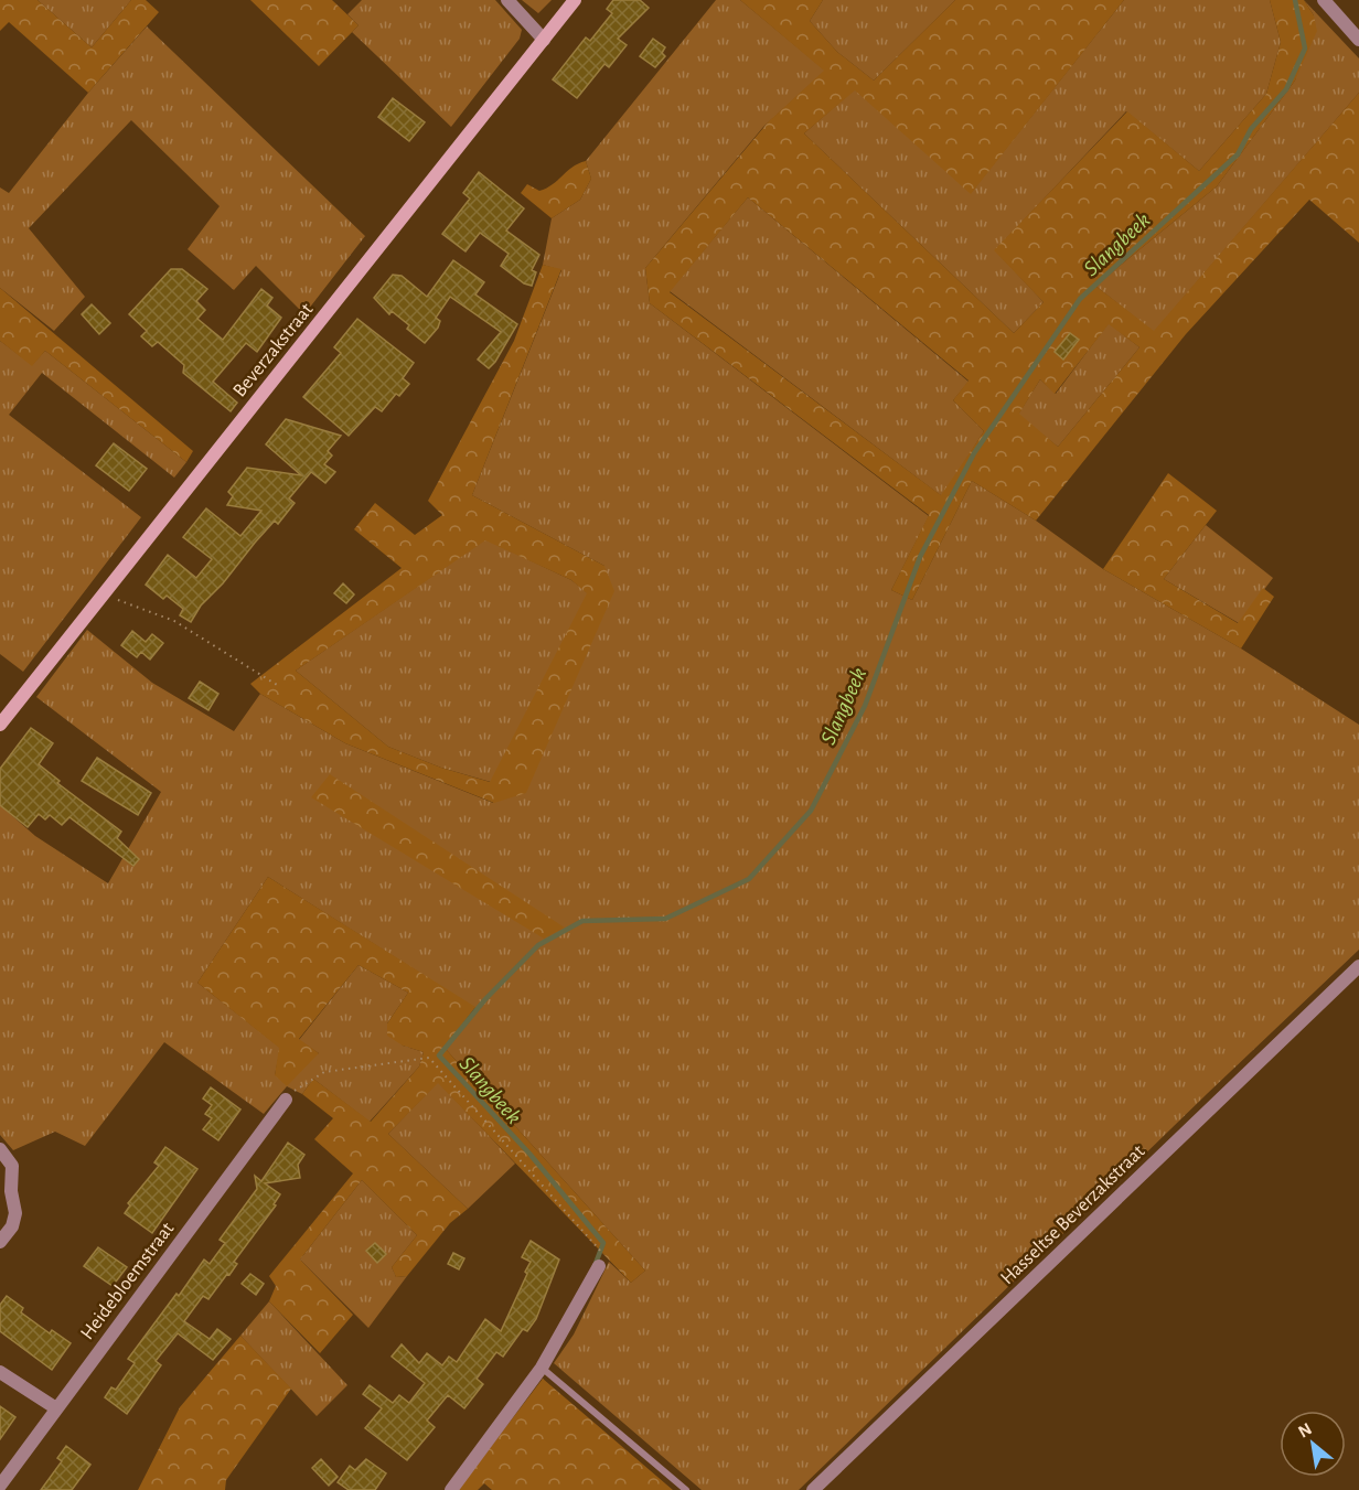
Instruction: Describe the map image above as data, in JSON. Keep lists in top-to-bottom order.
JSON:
{
  "streets": {
    "street": ["Beverzakstraat", "Hasseltse Beverzakstraat", "Heidebloemstraat"]
  },
  "water": ["Slangbeek"],
  "north": "top left"
}
